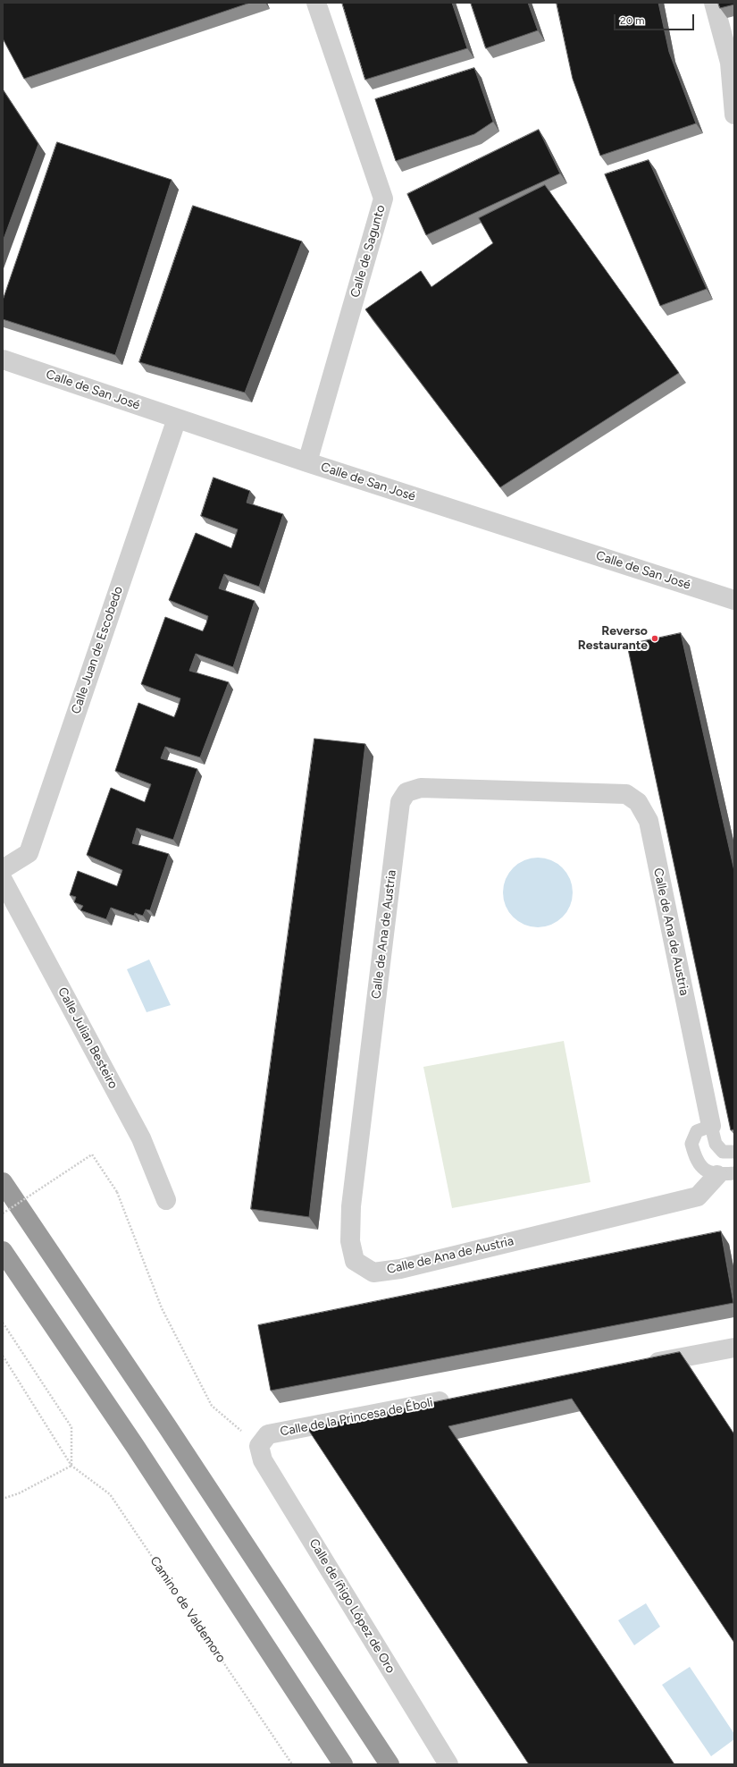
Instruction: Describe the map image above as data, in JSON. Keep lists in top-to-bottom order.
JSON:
{
  "streets": {
    "street": [
      "Calle de Sagunto",
      "Calle de San José",
      "Calle Juan de Escobedo",
      "Calle de Ana de Austria",
      "Calle Julian Besteiro",
      "Calle de la Princesa de Éboli",
      "Calle de íñigo López de Oro"
    ],
    "path": ["Camino de Valdemoro"]
  },
  "crossings": [
    ["Calle de Sagunto", "Calle de San José"],
    ["Calle de San José", "Calle Juan de Escobedo"],
    ["Calle de la Princesa de Éboli", "Calle de íñigo López de Oro"]
  ],
  "places": ["Reverso Restaurante"],
  "scale_bar": "20 m"
}
